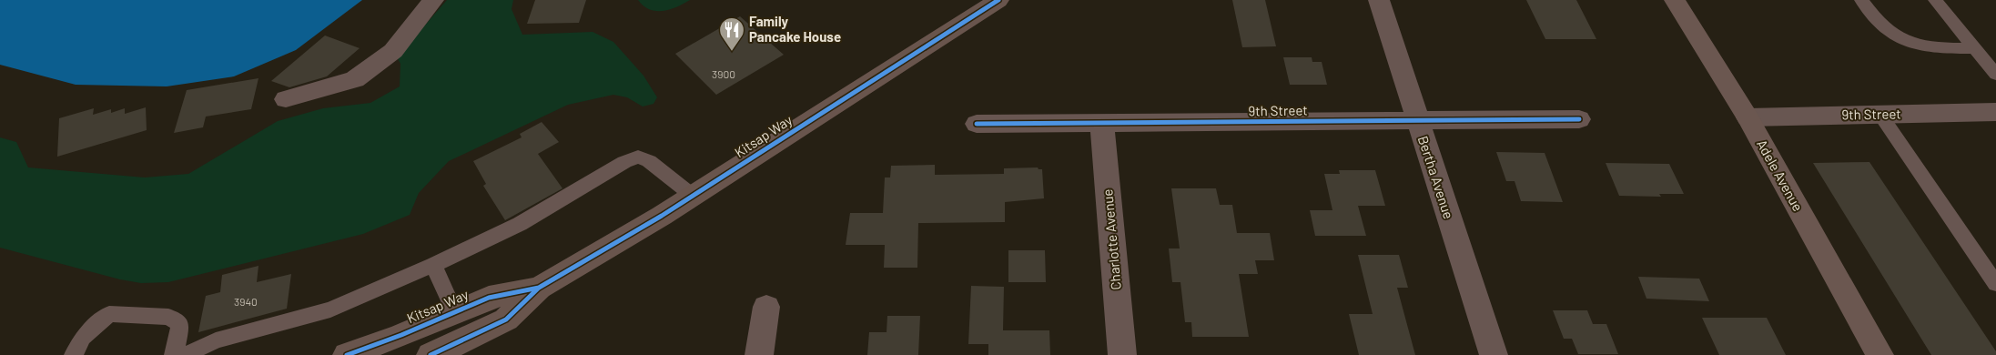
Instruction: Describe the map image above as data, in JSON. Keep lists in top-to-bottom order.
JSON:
{
  "streets": {
    "main road": ["Kitsap Way", "Adele Avenue"],
    "street": ["9th Street", "Bertha Avenue", "Charlotte Avenue"]
  },
  "crossings": [
    ["9th Street", "Adele Avenue"],
    ["9th Street", "Bertha Avenue"],
    ["9th Street", "Charlotte Avenue"]
  ],
  "places": {
    "restaurant": ["Family Pancake House"]
  },
  "house_numbers": ["3900", "3940"]
}
